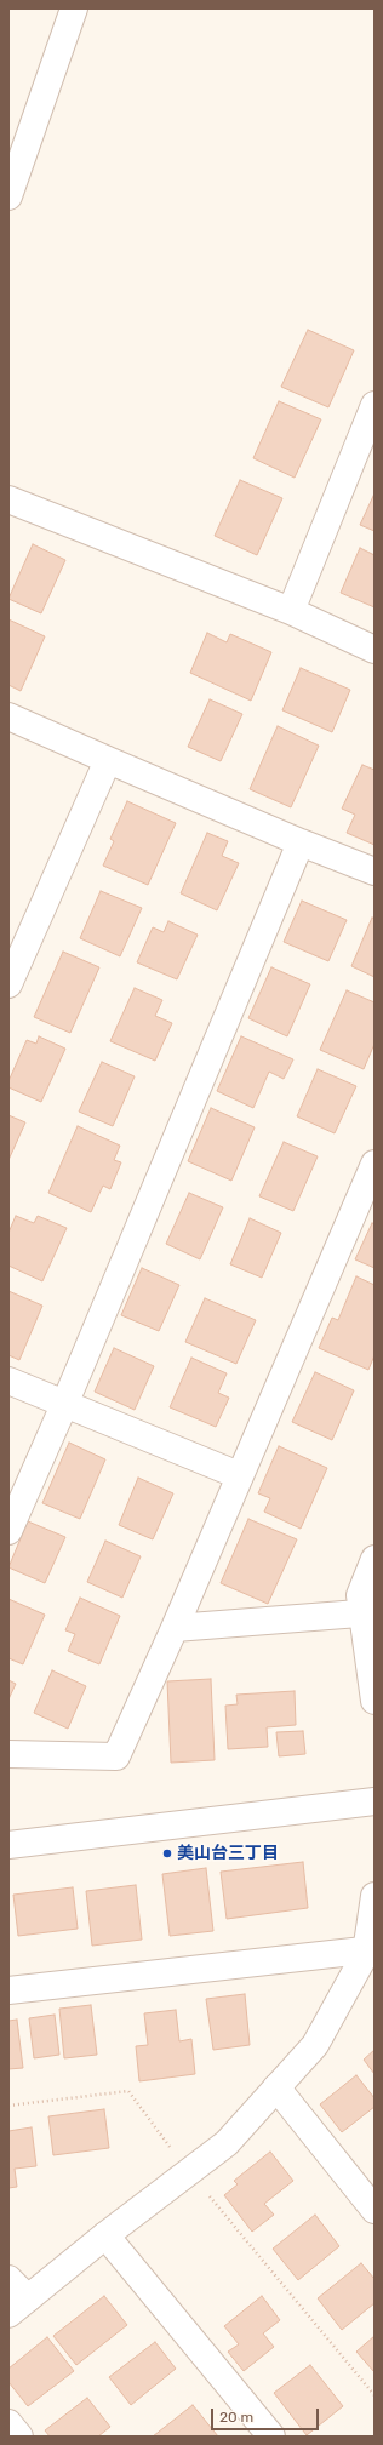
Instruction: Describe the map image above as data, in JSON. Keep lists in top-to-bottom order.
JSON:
{
  "places": ["美山台三丁目"],
  "scale_bar": "20 m"
}
